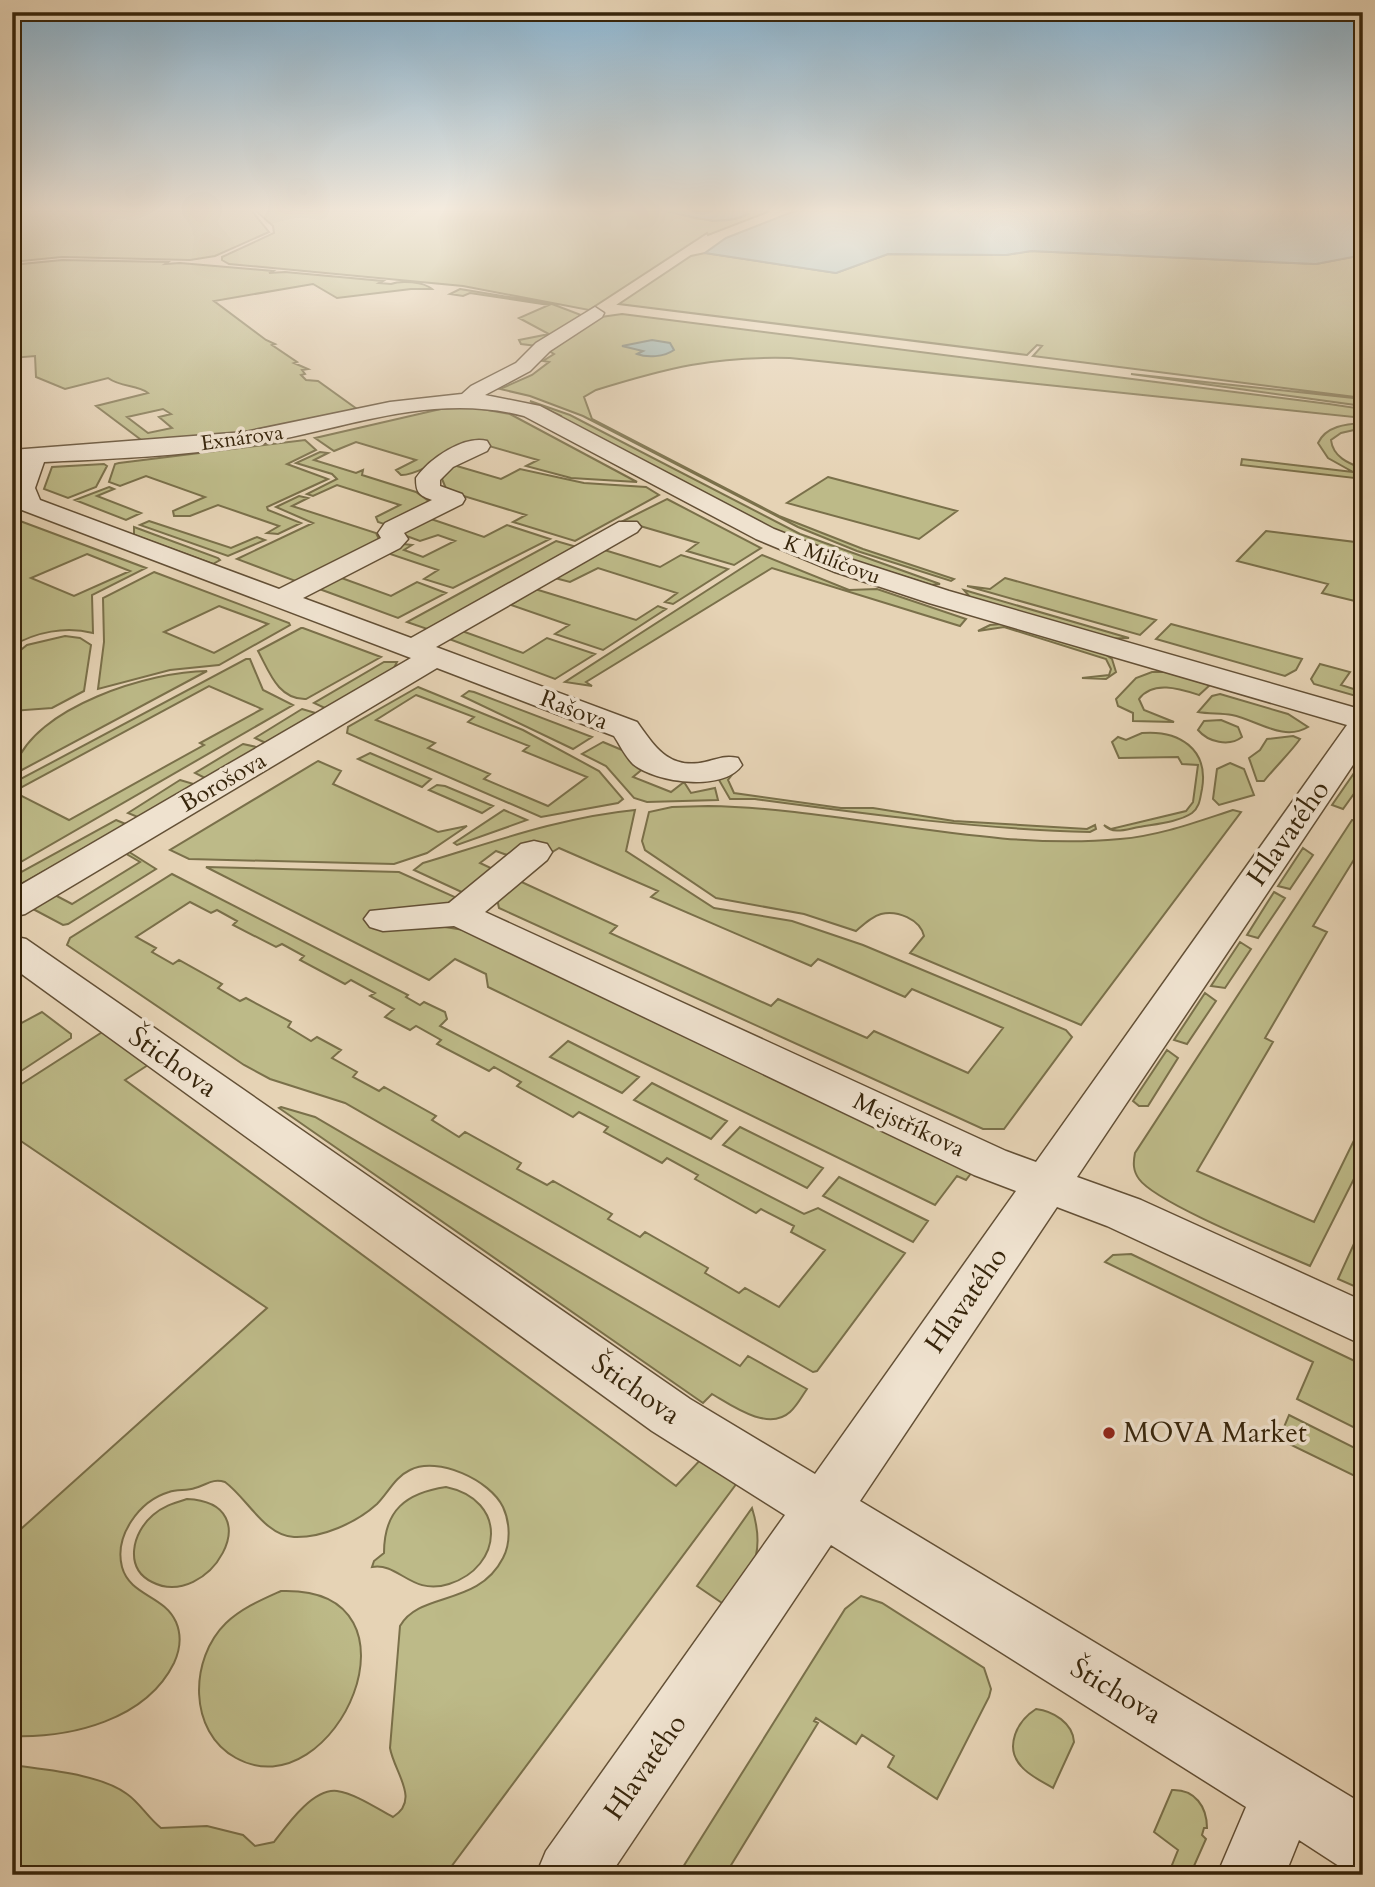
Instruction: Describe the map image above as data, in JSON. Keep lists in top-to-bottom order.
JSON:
{
  "streets": {
    "street": [
      "Exnárova",
      "K Milíčovu",
      "Rašova",
      "Borošova",
      "Hlavatého",
      "Štichova",
      "Mejstříkova"
    ]
  },
  "crossings": [
    ["Exnárova", "K Milíčovu"],
    ["Exnárova", "Rašova"],
    ["K Milíčovu", "Hlavatého"],
    ["Rašova", "Borošova"],
    ["Hlavatého", "Štichova"],
    ["Hlavatého", "Mejstříkova"]
  ],
  "places": ["MOVA Market"]
}
